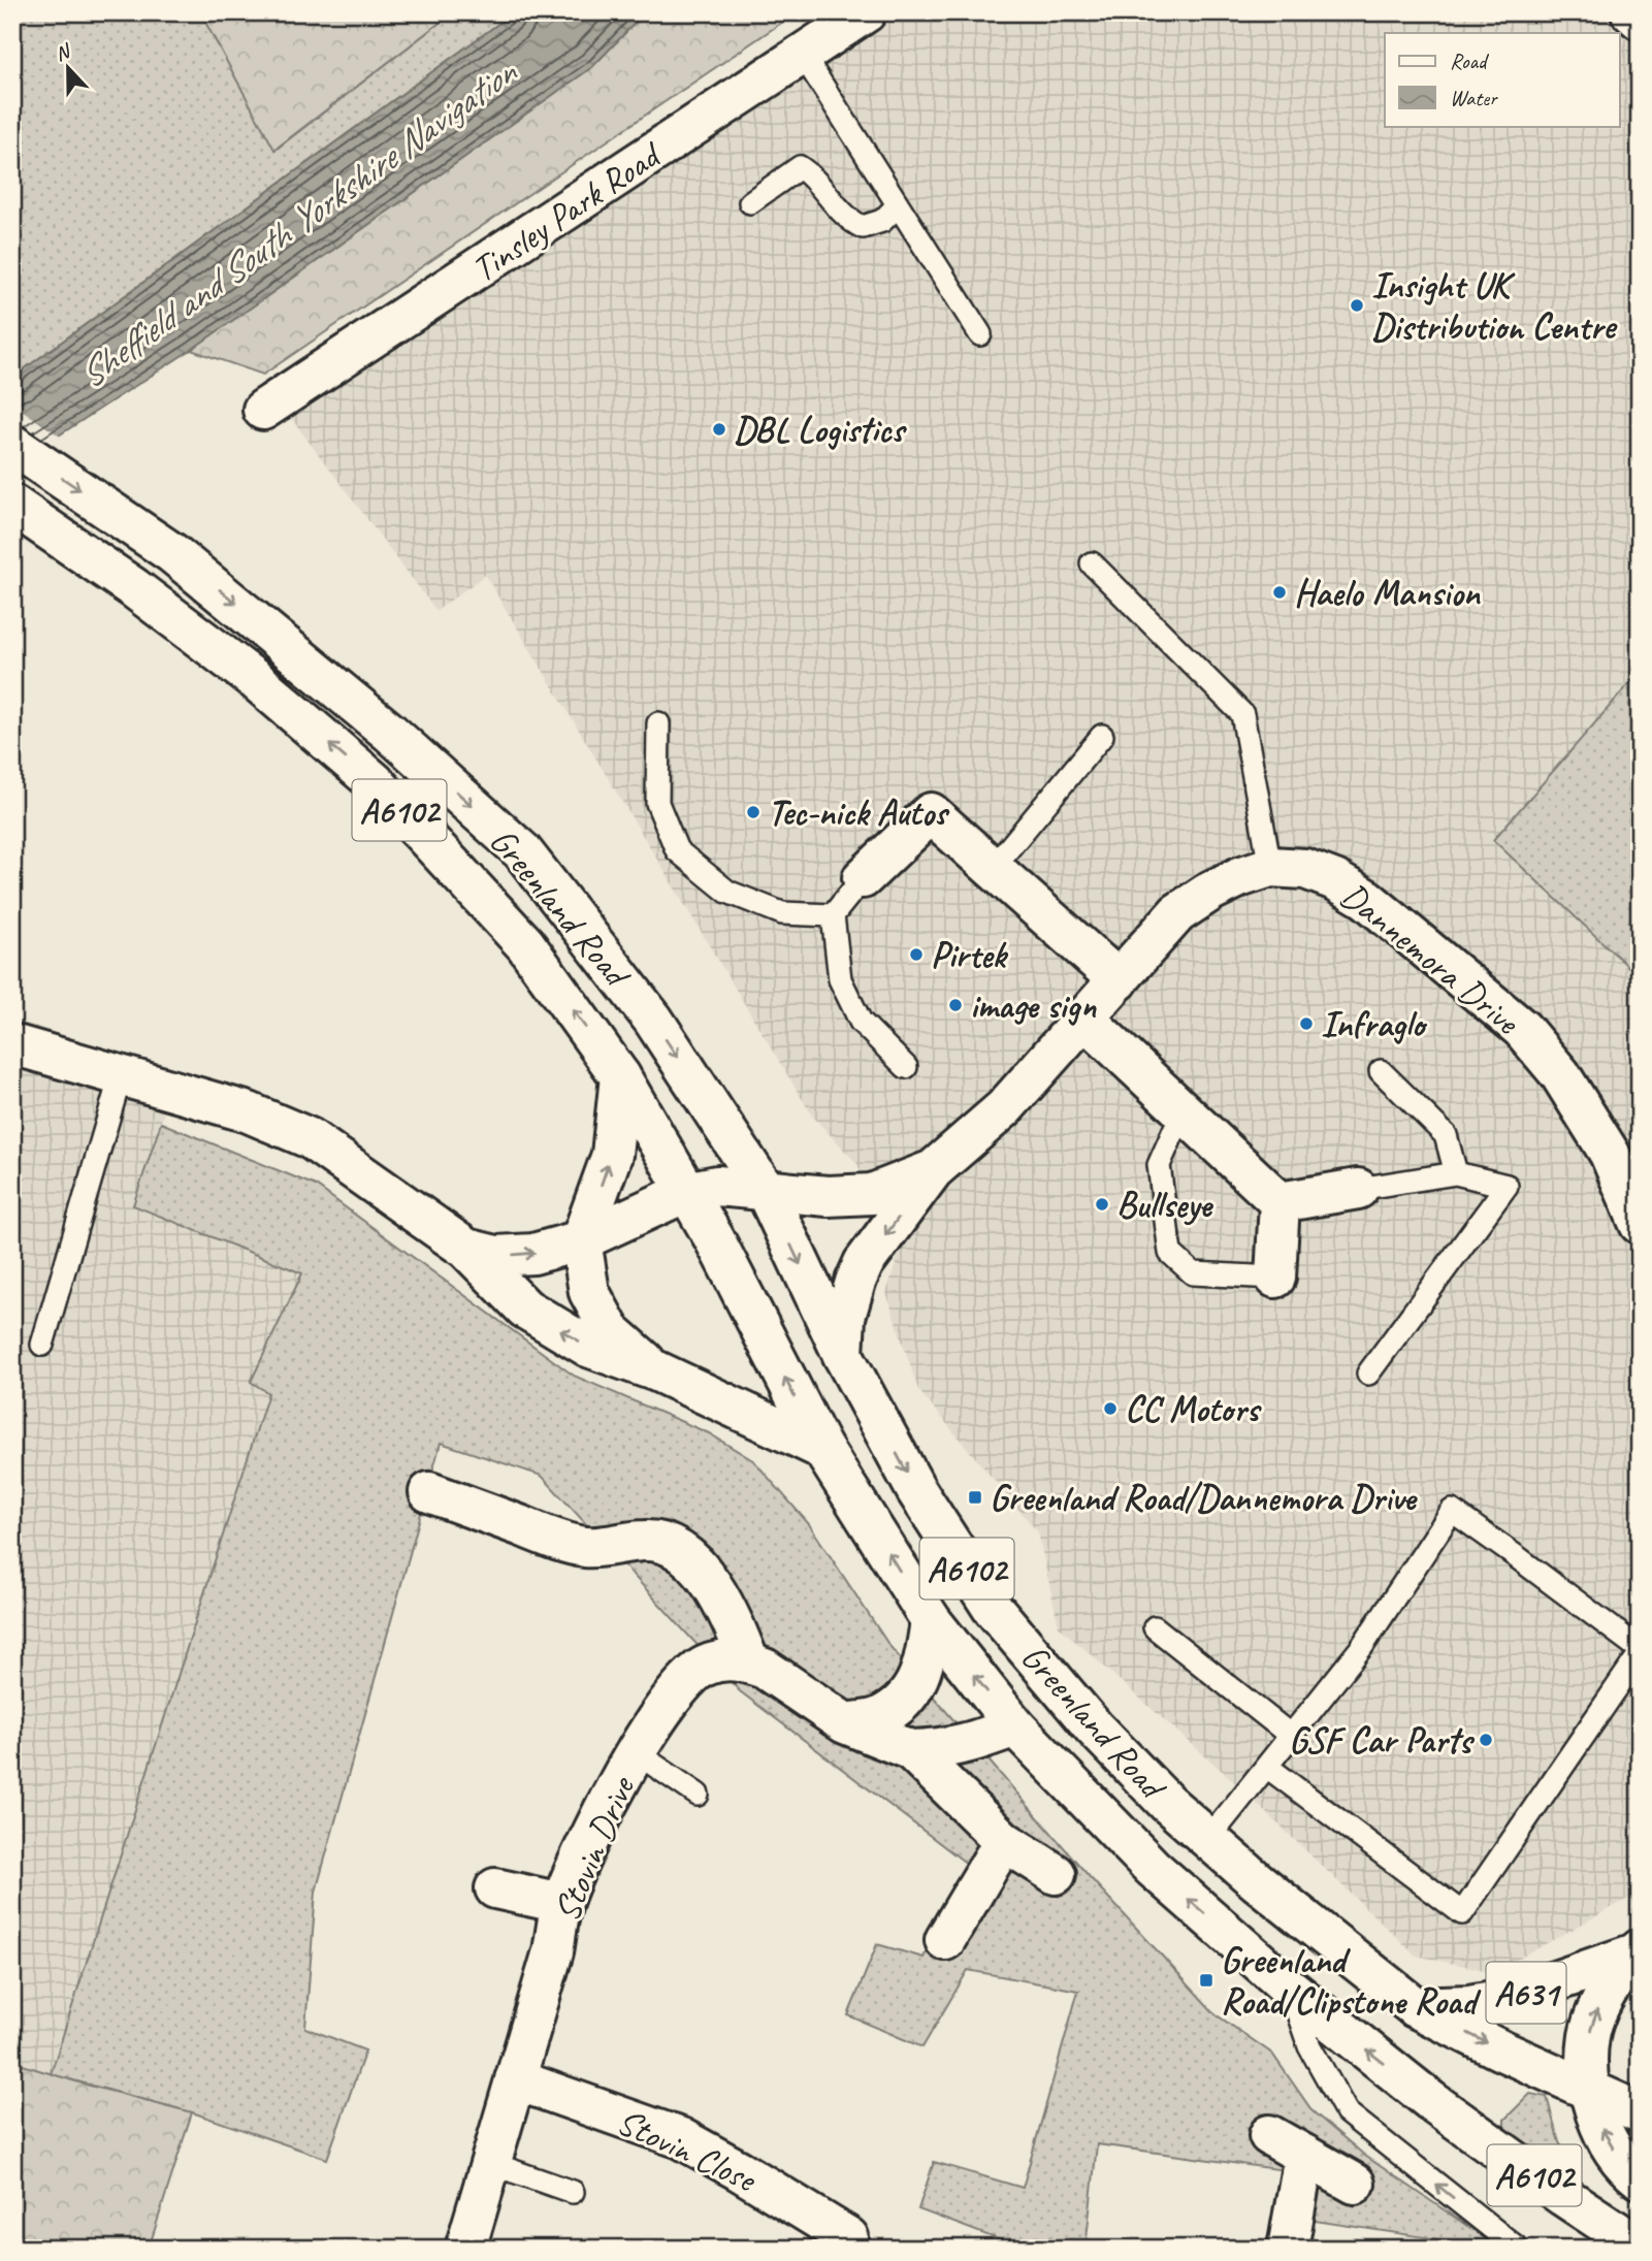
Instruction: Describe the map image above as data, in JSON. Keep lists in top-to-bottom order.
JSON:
{
  "streets": {
    "main road": [
      "Tinsley Park Road",
      "A6102",
      "Greenland Road",
      "Dannemora Drive",
      "Stovin Drive",
      "A631",
      "Stovin Close"
    ]
  },
  "crossings": [
    ["Greenland Road", "Dannemora Drive"],
    ["Greenland Road", "Stovin Drive"],
    ["Greenland Road", "A631"],
    ["Stovin Drive", "Stovin Close"]
  ],
  "water": ["Sheffield and South Yorkshire Navigation"],
  "places": {
    "other": [
      "Insight UK Distribution Centre",
      "DBL Logistics",
      "Haelo Mansion",
      "Tec-nick Autos",
      "Pirtek",
      "image sign",
      "Infraglo",
      "Bullseye",
      "CC Motors",
      "GSF Car Parts"
    ],
    "transit": ["Greenland Road/Dannemora Drive", "Greenland Road/Clipstone Road"]
  },
  "legend": ["Road", "Water"],
  "north": "top"
}
